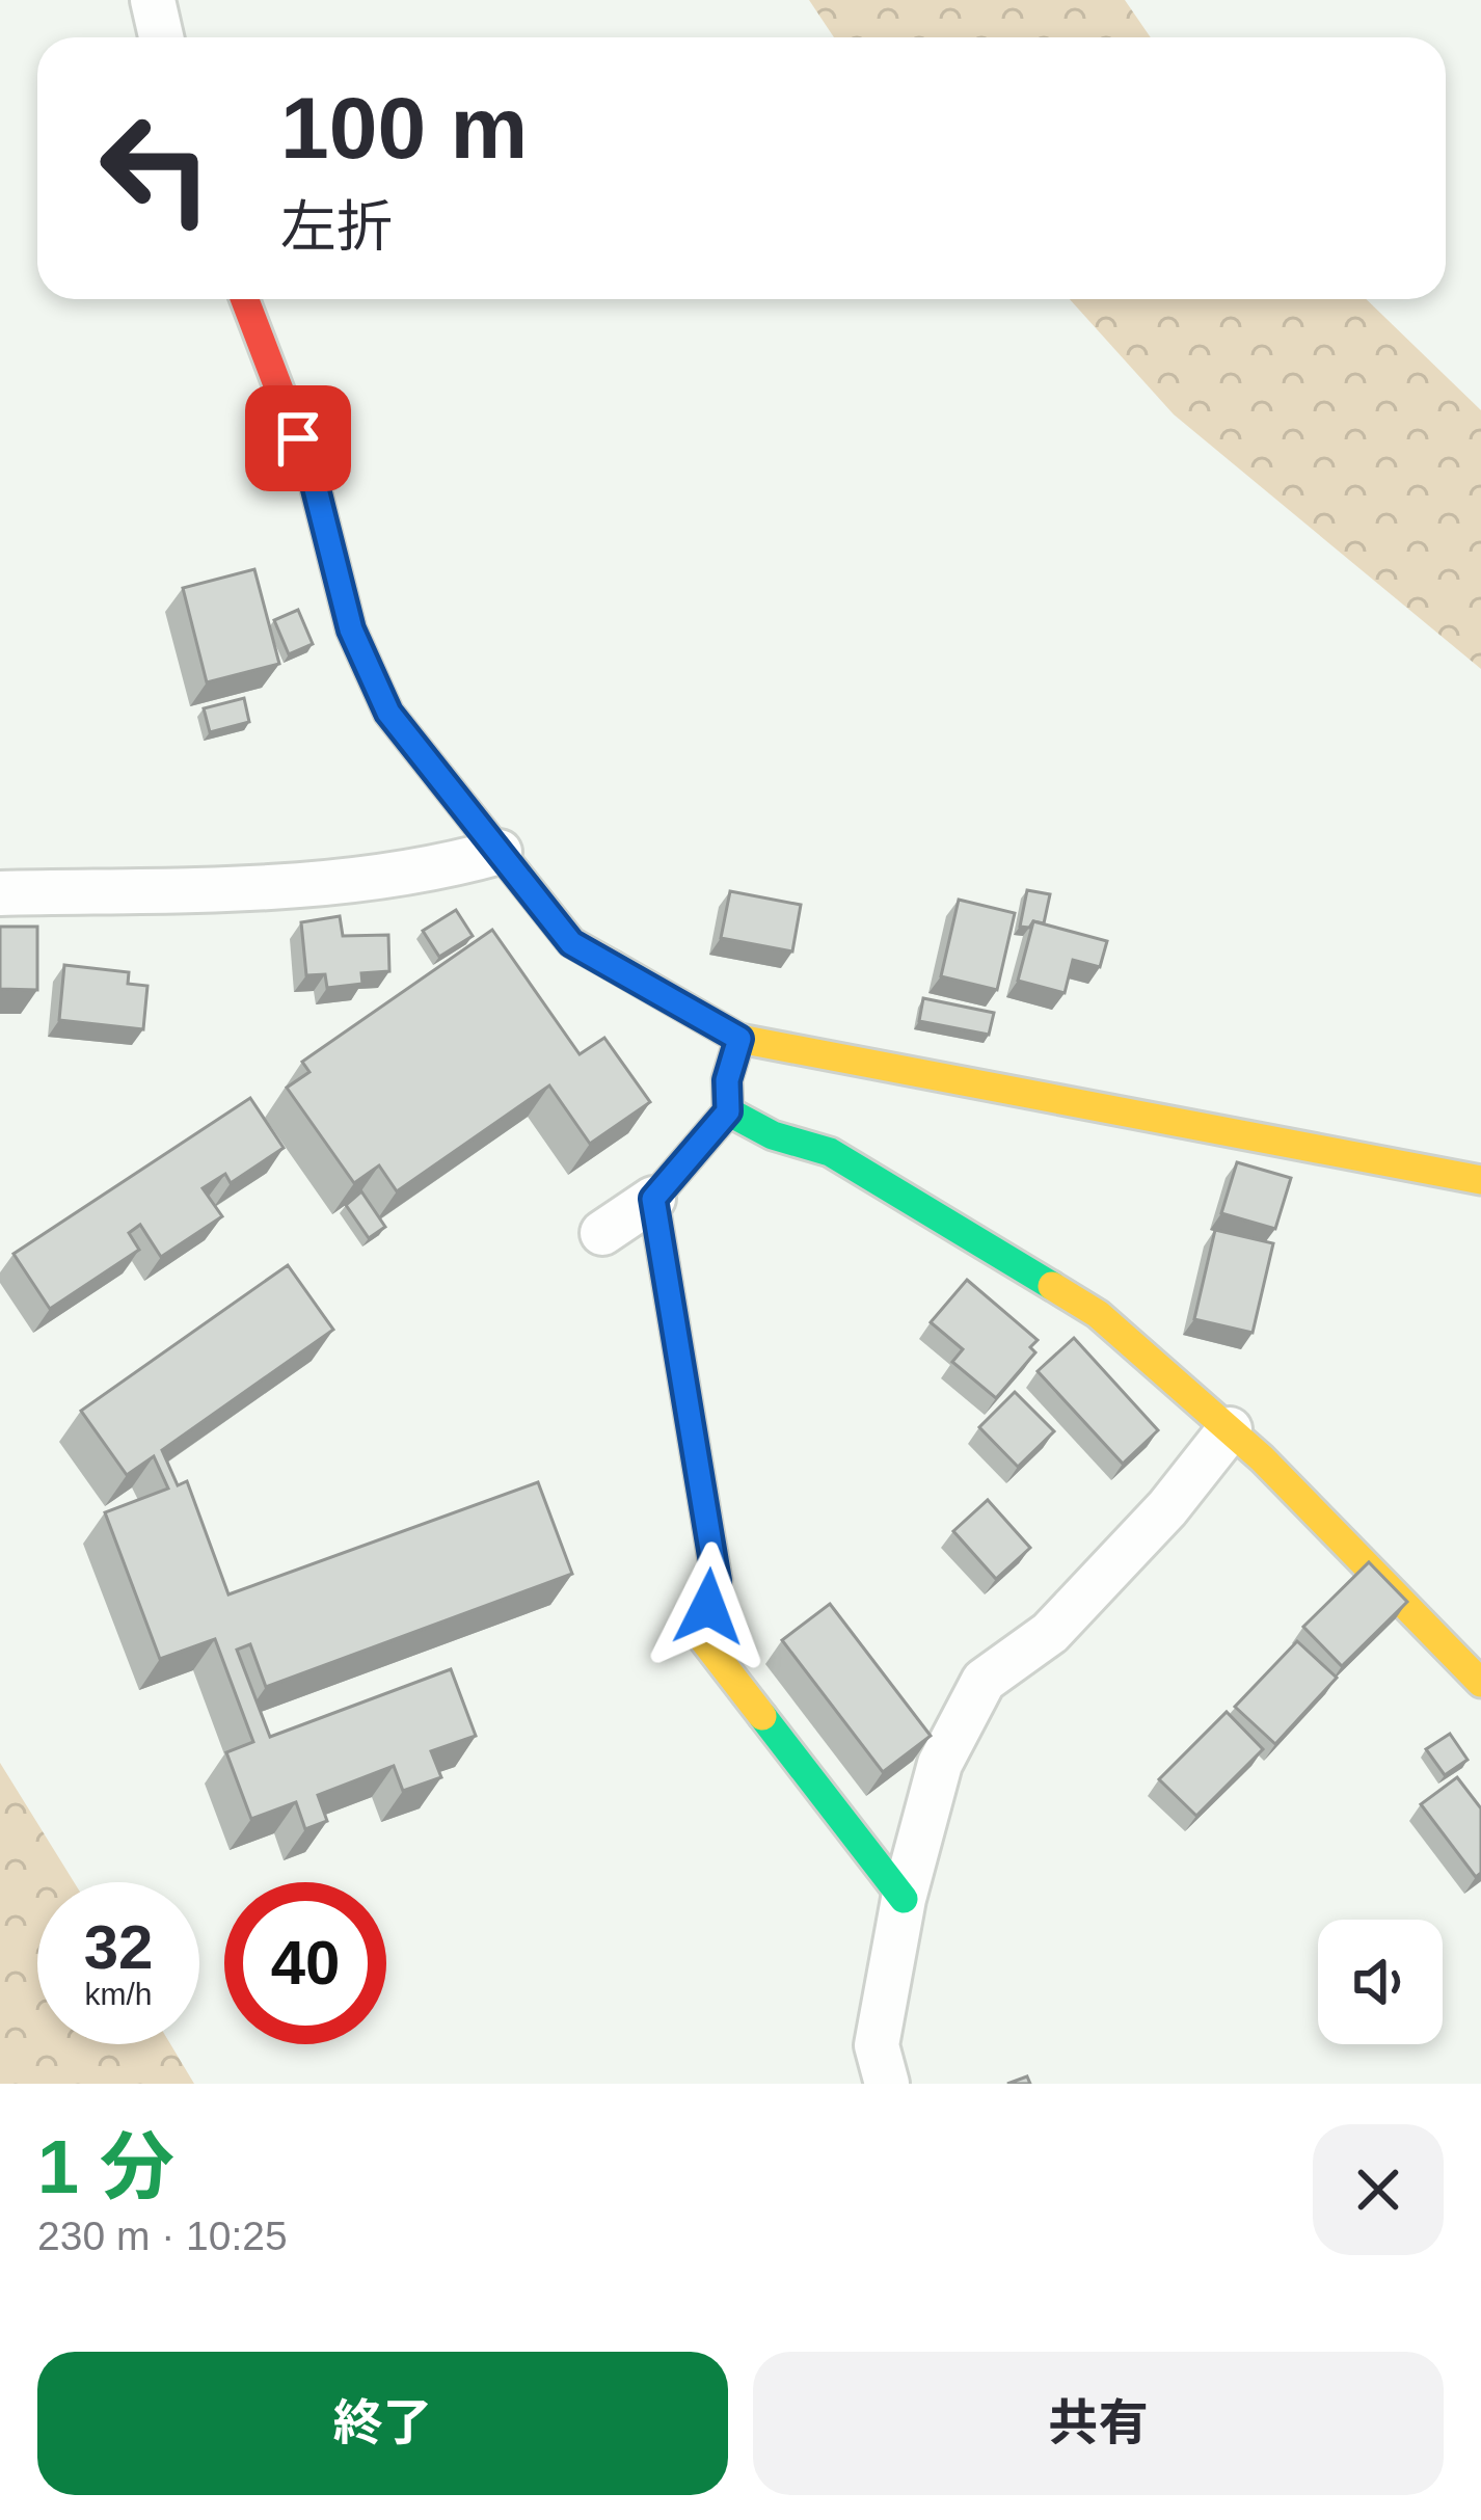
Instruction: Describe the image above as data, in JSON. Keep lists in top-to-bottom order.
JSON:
{
  "page": {
    "turn": ["100 m", "左折"],
    "speed": "32 km/h",
    "limit": "40",
    "heading": ["1 分", "230 m · 10:25"],
    "buttons": ["終了", "共有"]
  }
}
